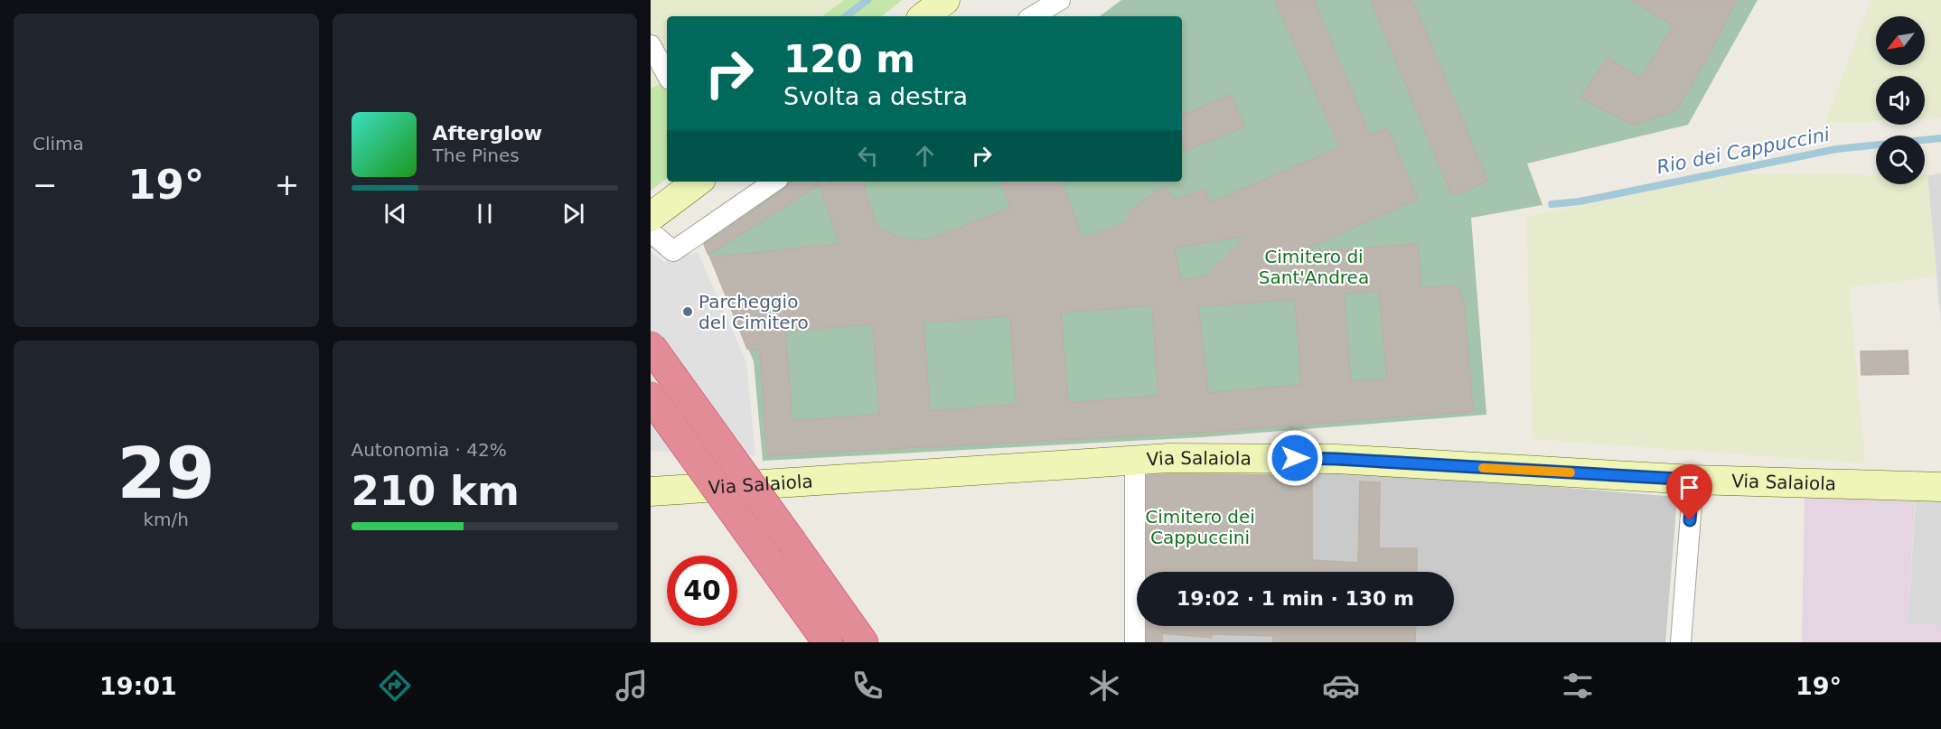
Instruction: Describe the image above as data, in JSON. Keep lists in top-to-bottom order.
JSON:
{
  "streets": {
    "street": ["Via Salaiola"]
  },
  "water": ["Rio dei Cappuccini"],
  "parks": ["Cimitero di Sant'Andrea", "Cimitero dei Cappuccini"],
  "places": ["Parcheggio del Cimitero"],
  "north": "bottom left",
  "page": {
    "tile": [
      "Clima",
      ["29", "km/h"],
      ["Autonomia · 42%", "210 km"]
    ],
    "turn": ["120 m", "Svolta a destra"],
    "song": ["Afterglow", "The Pines"],
    "heat": ["−", "19°", "+"],
    "limit": "40",
    "trip": "19:02 · 1 min · 130 m",
    "tabs": ["19:01", "19°"]
  }
}
